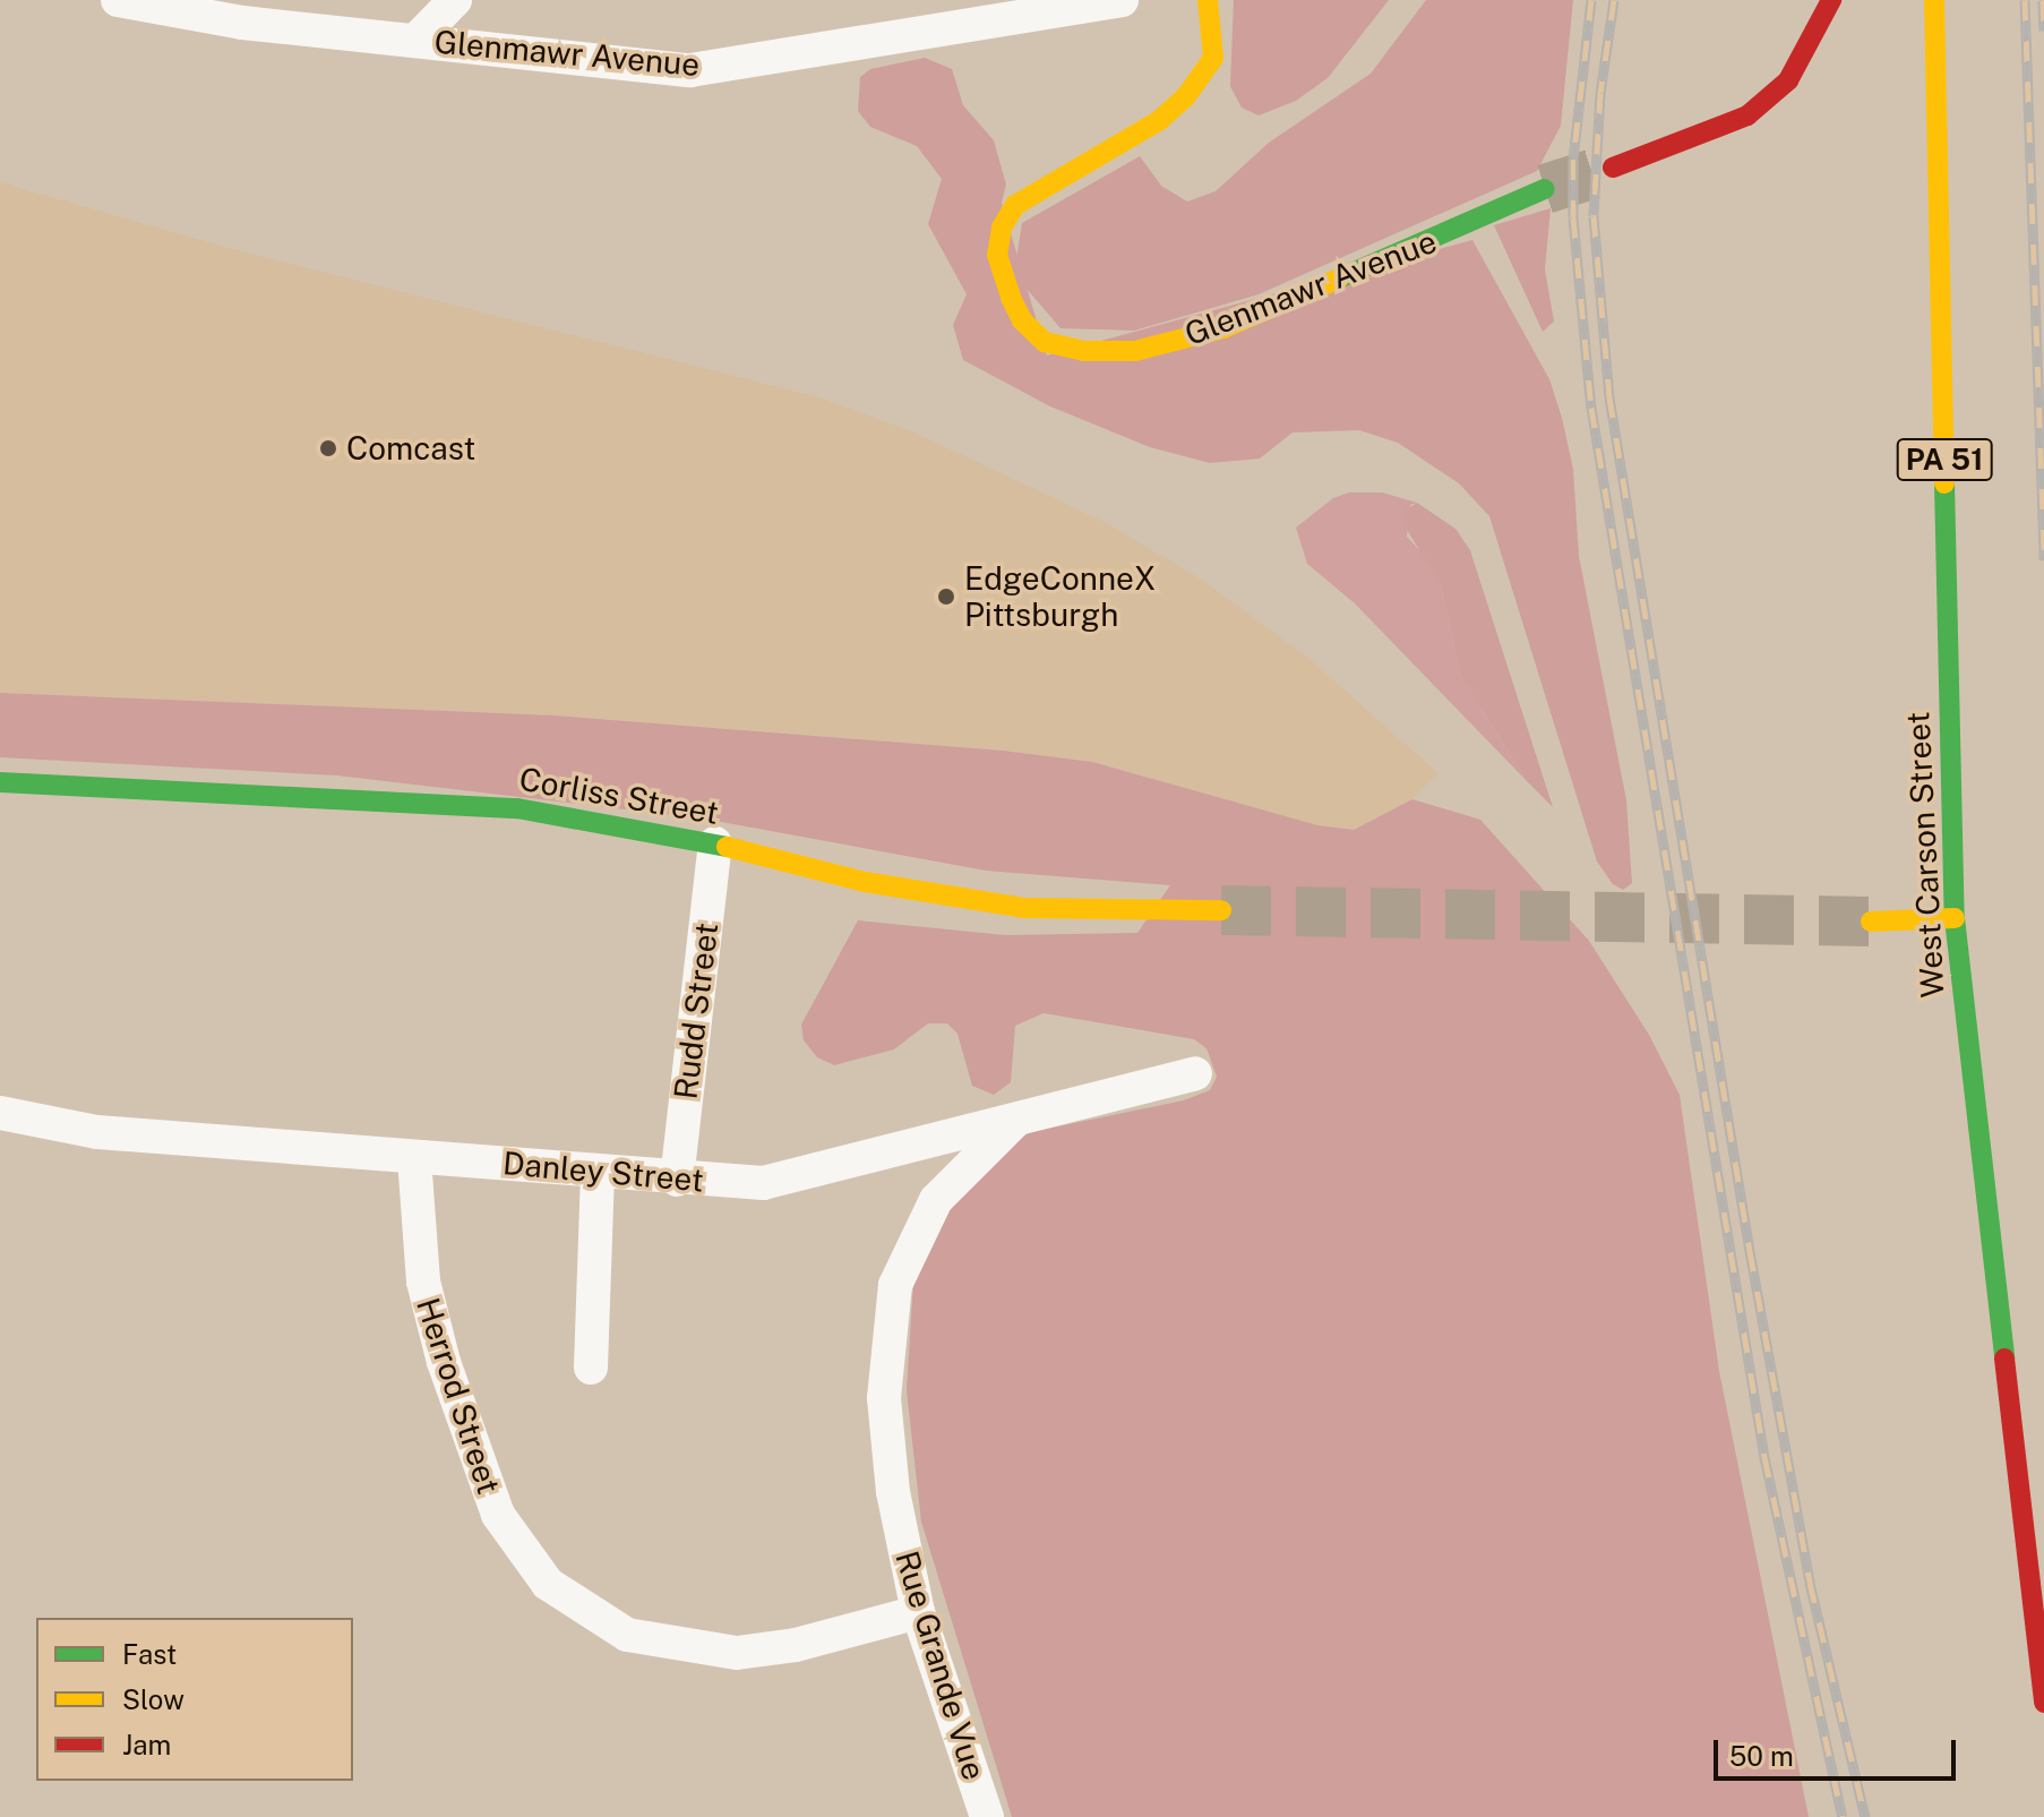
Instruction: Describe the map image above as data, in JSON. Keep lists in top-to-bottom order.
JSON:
{
  "streets": {
    "street": [
      "Glenmawr Avenue",
      "PA 51",
      "Corliss Street",
      "West Carson Street",
      "Rudd Street",
      "Danley Street",
      "Herrod Street",
      "Rue Grande Vue"
    ]
  },
  "crossings": [
    ["Corliss Street", "Rudd Street"],
    ["Rudd Street", "Danley Street"],
    ["Danley Street", "Herrod Street"],
    ["Danley Street", "Rue Grande Vue"],
    ["Herrod Street", "Rue Grande Vue"]
  ],
  "places": ["Comcast", "EdgeConneX Pittsburgh"],
  "legend": ["Fast", "Slow", "Jam"],
  "scale_bar": "50 m"
}
